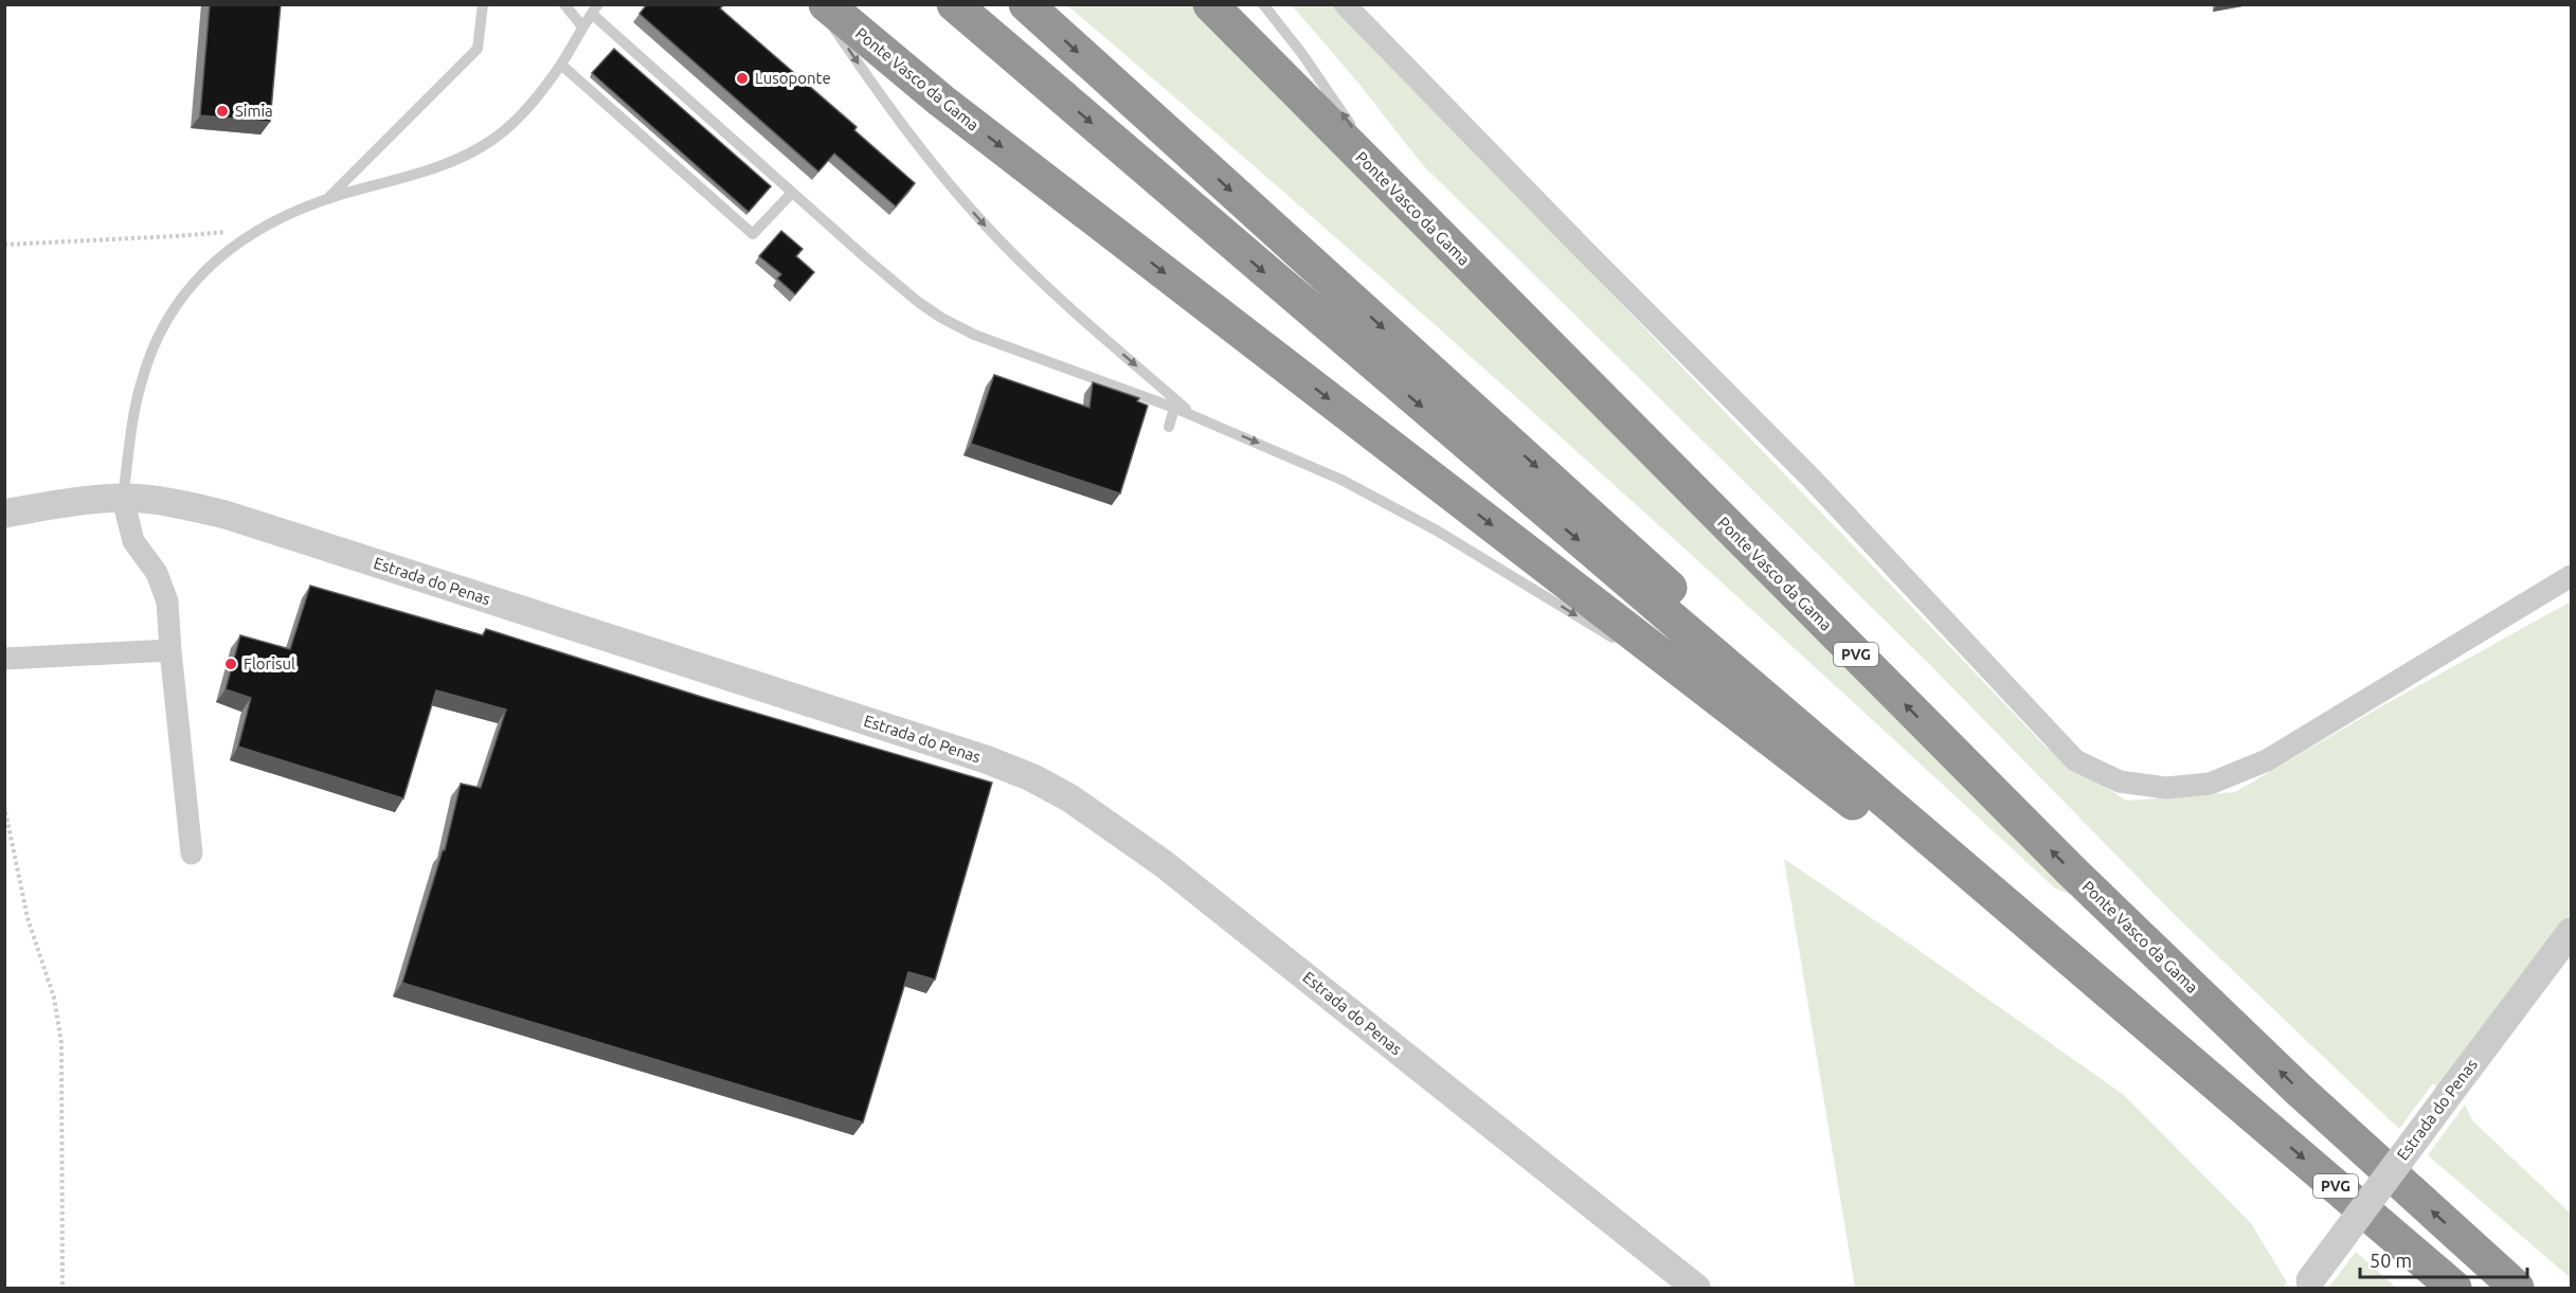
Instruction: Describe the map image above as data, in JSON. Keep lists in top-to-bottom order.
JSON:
{
  "streets": {
    "highway": ["Ponte Vasco da Gama", "PVG"],
    "street": ["Estrada do Penas"]
  },
  "places": ["Lusoponte", "Simia", "Florisul"],
  "scale_bar": "50 m"
}
